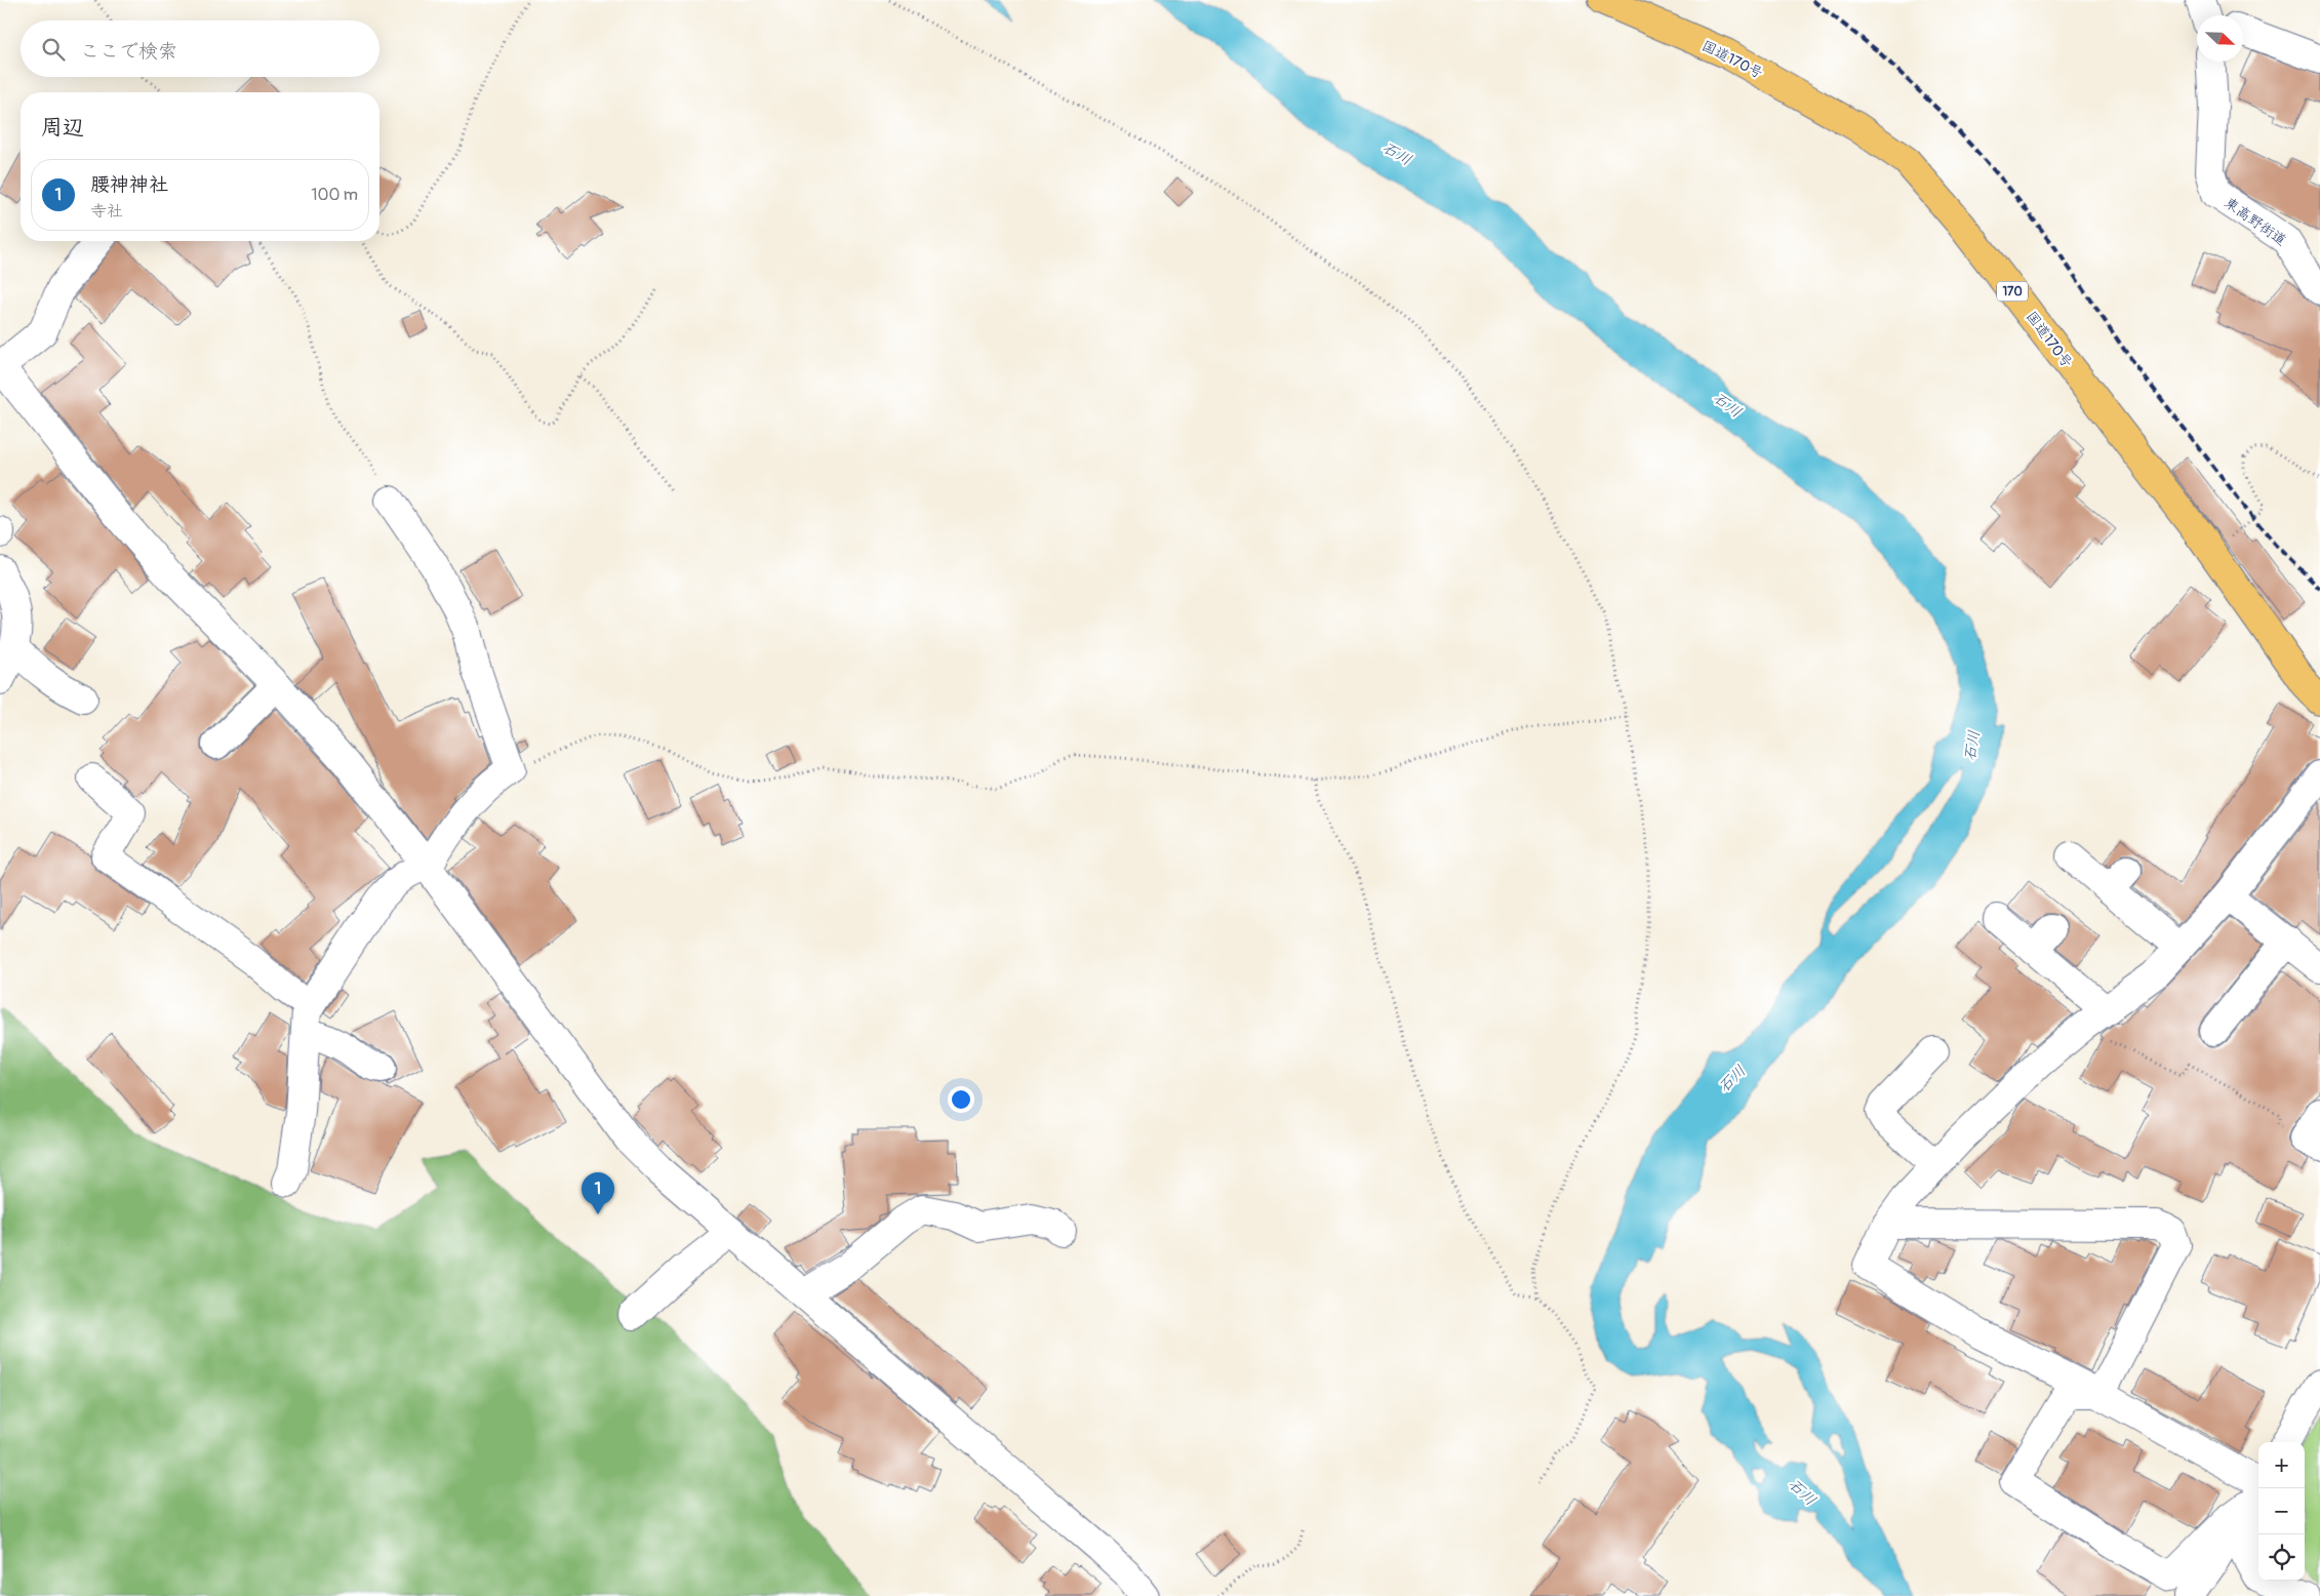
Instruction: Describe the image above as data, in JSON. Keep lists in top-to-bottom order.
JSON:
{
  "streets": {
    "highway": ["国道170号", "170"],
    "street": ["東高野街道"]
  },
  "water": ["石川"],
  "north": "bottom right",
  "page": {
    "search": "ここで検索",
    "heading": "周辺",
    "list": [
      {
        "mark": "1",
        "name": "腰神神社",
        "note": "寺社",
        "value": "100 m"
      }
    ],
    "pins": "1",
    "map_buttons": ["+", "−"]
  }
}
